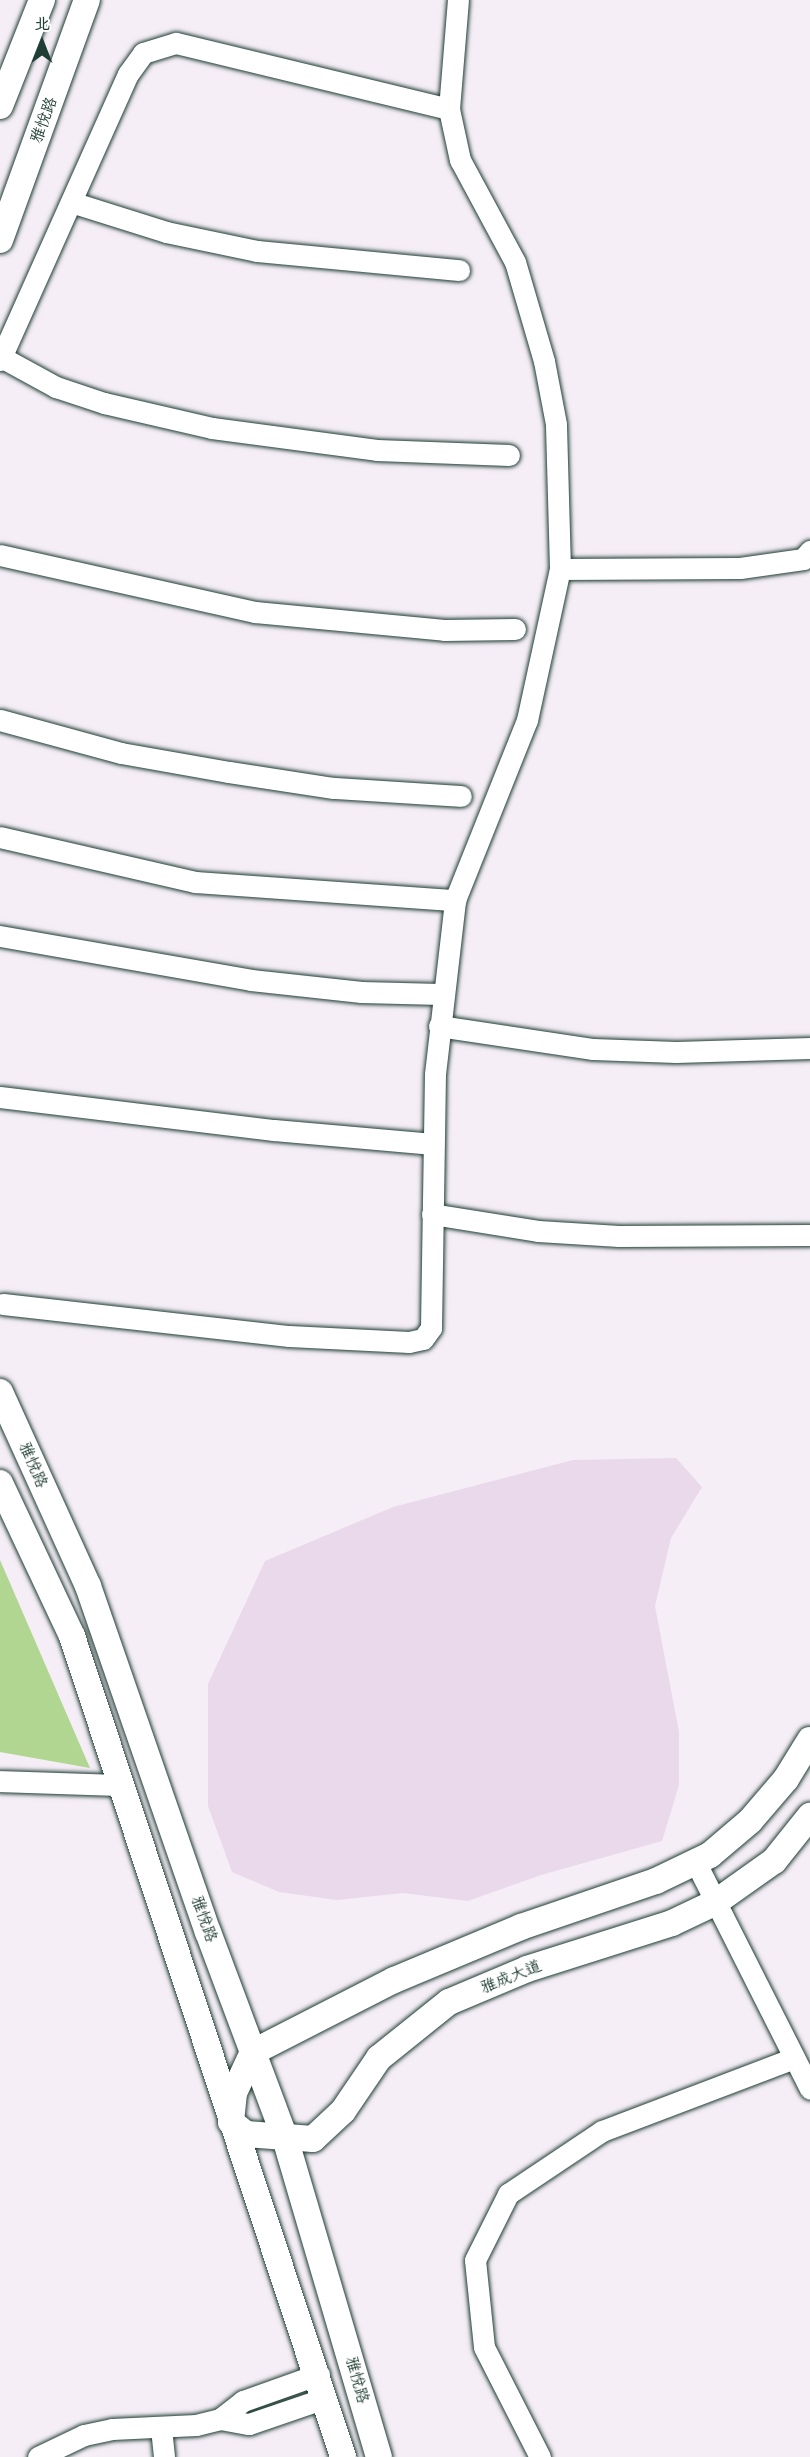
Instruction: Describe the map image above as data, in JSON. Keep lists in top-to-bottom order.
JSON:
{
  "streets": {
    "street": ["雅悦路", "雅成大道"]
  },
  "crossings": [
    ["雅悦路", "雅成大道"]
  ],
  "north": "top"
}
